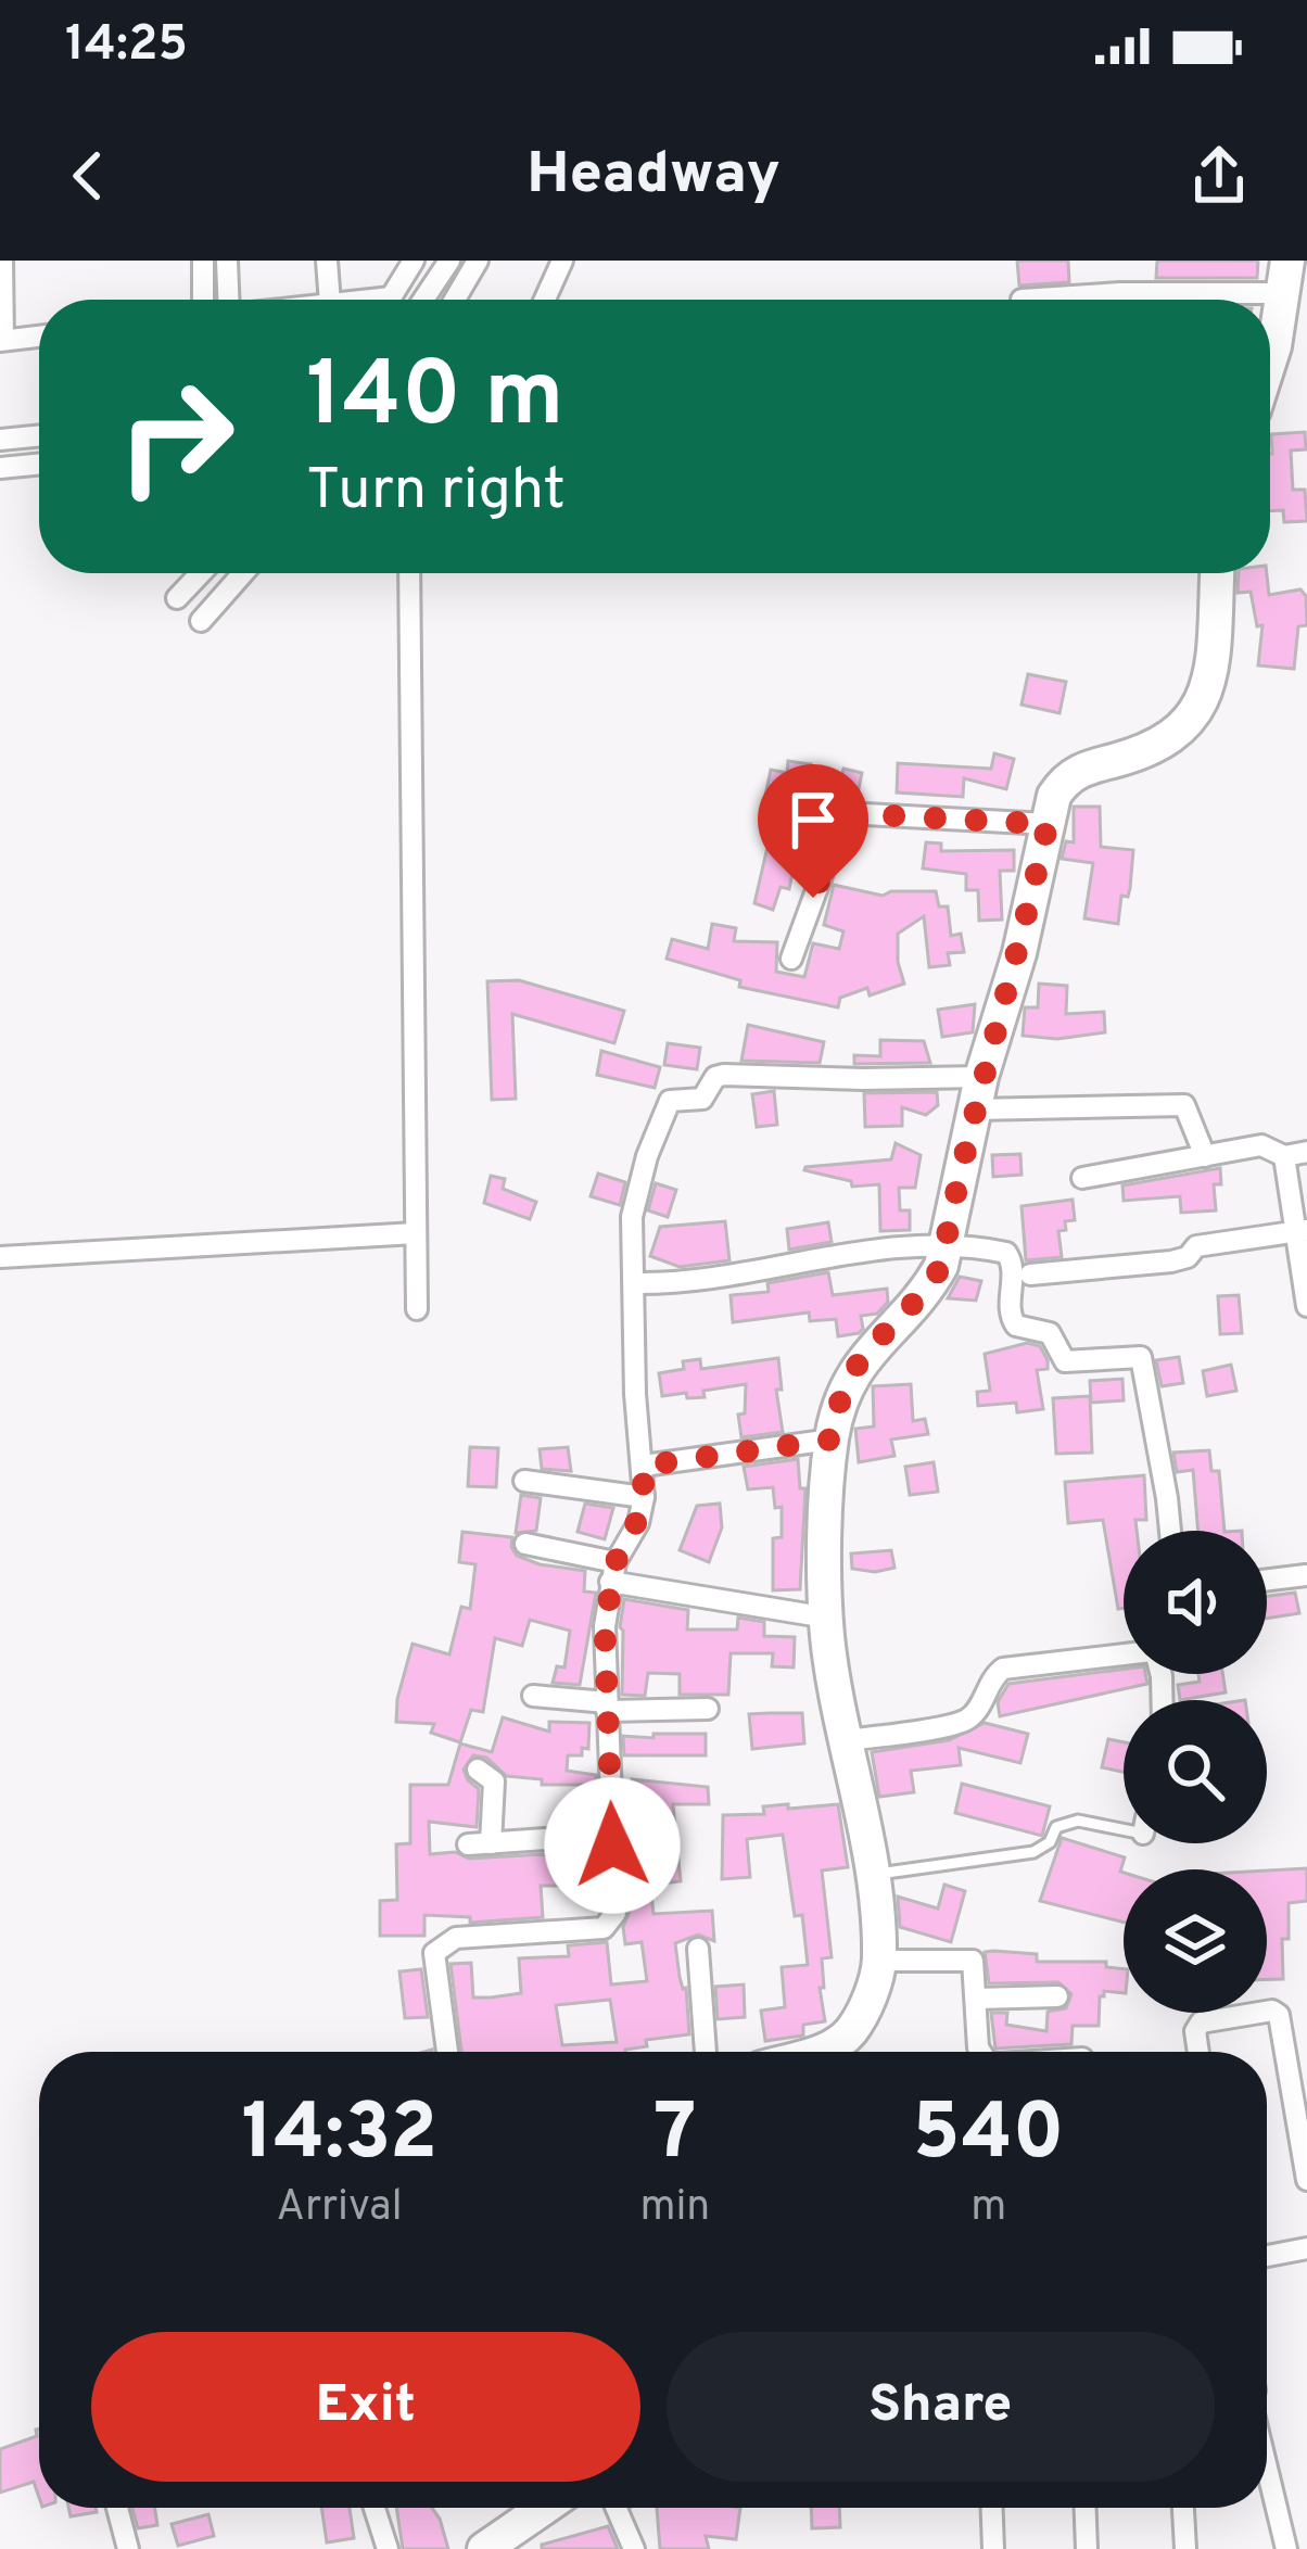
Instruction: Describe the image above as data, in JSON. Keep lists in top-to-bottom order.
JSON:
{
  "page": {
    "status": "14:25",
    "header": "Headway",
    "turn": ["140 m", "Turn right"],
    "eta": [
      "14:32",
      "Arrival",
      "7",
      "min",
      "540",
      "m"
    ],
    "buttons": ["Exit", "Share"]
  }
}
